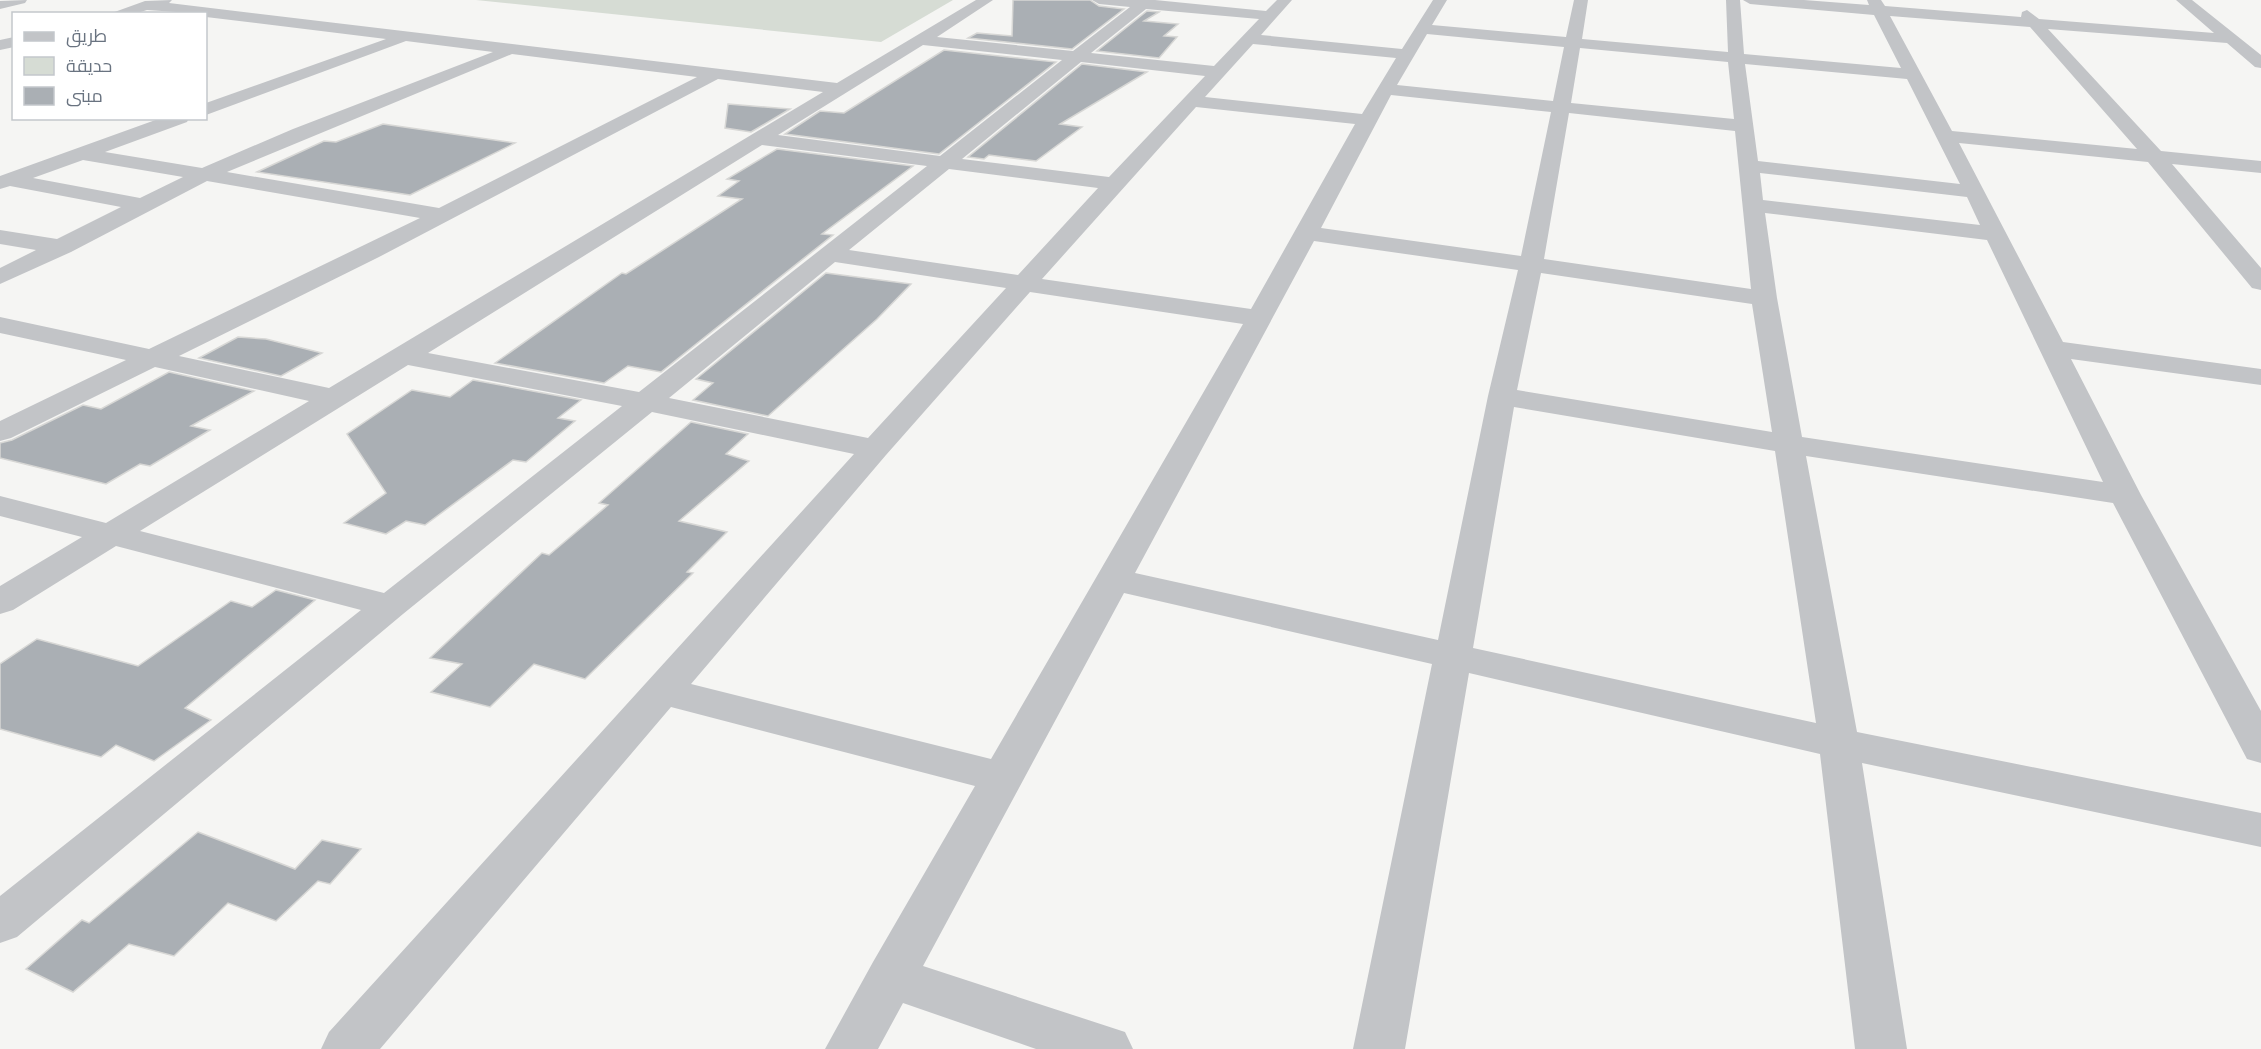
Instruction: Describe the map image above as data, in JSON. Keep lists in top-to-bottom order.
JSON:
{
  "legend": ["طريق", "حديقة", "مبنى"]
}
